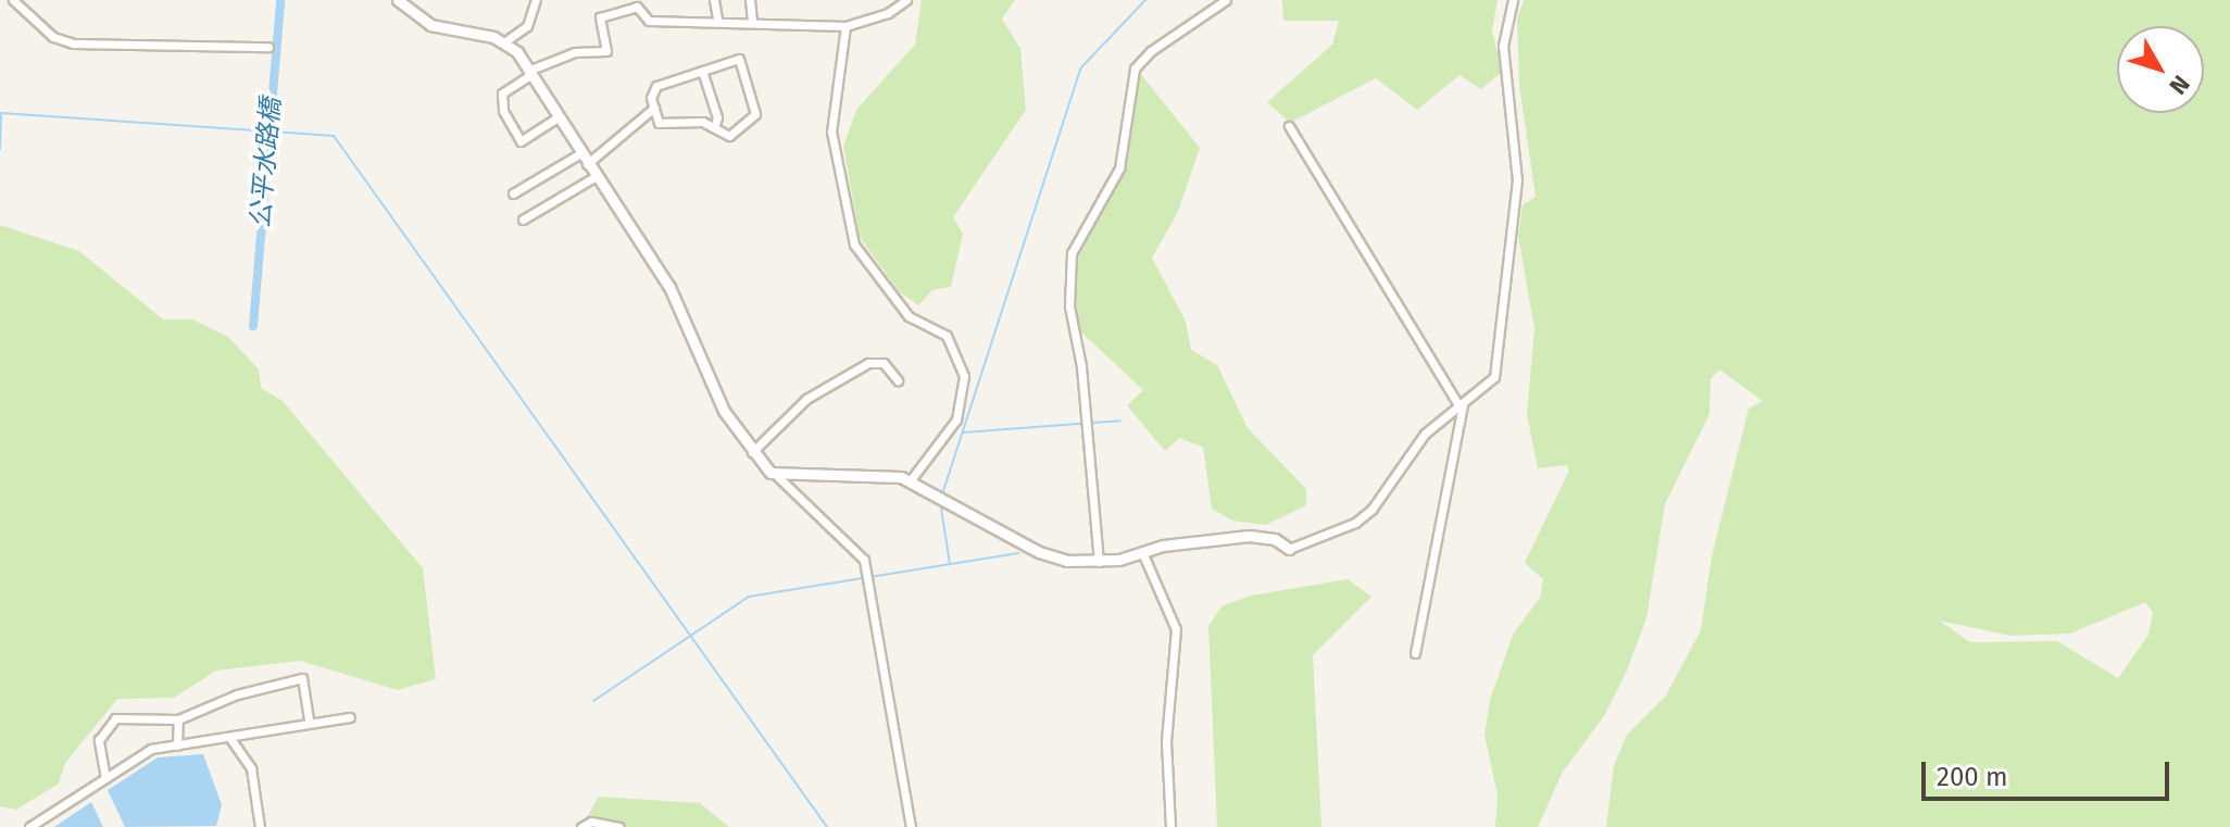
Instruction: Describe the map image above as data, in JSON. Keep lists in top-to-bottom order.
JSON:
{
  "water": ["公平水路橋"],
  "scale_bar": "200 m",
  "north": "bottom right"
}
